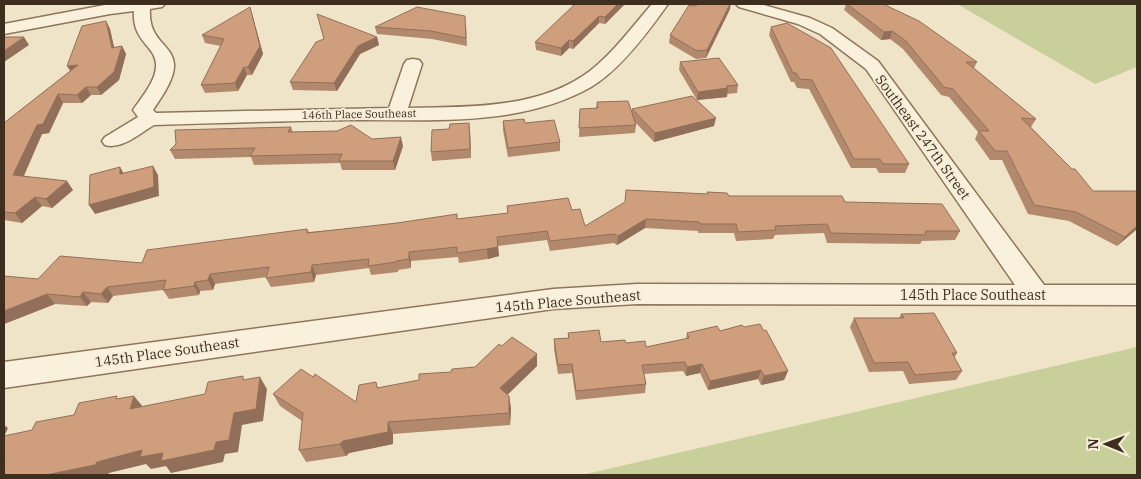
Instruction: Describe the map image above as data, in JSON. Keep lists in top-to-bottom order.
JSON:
{
  "streets": {
    "street": ["146th Place Southeast", "Southeast 247th Street", "145th Place Southeast"]
  },
  "crossings": [
    ["Southeast 247th Street", "145th Place Southeast"]
  ],
  "north": "left"
}
